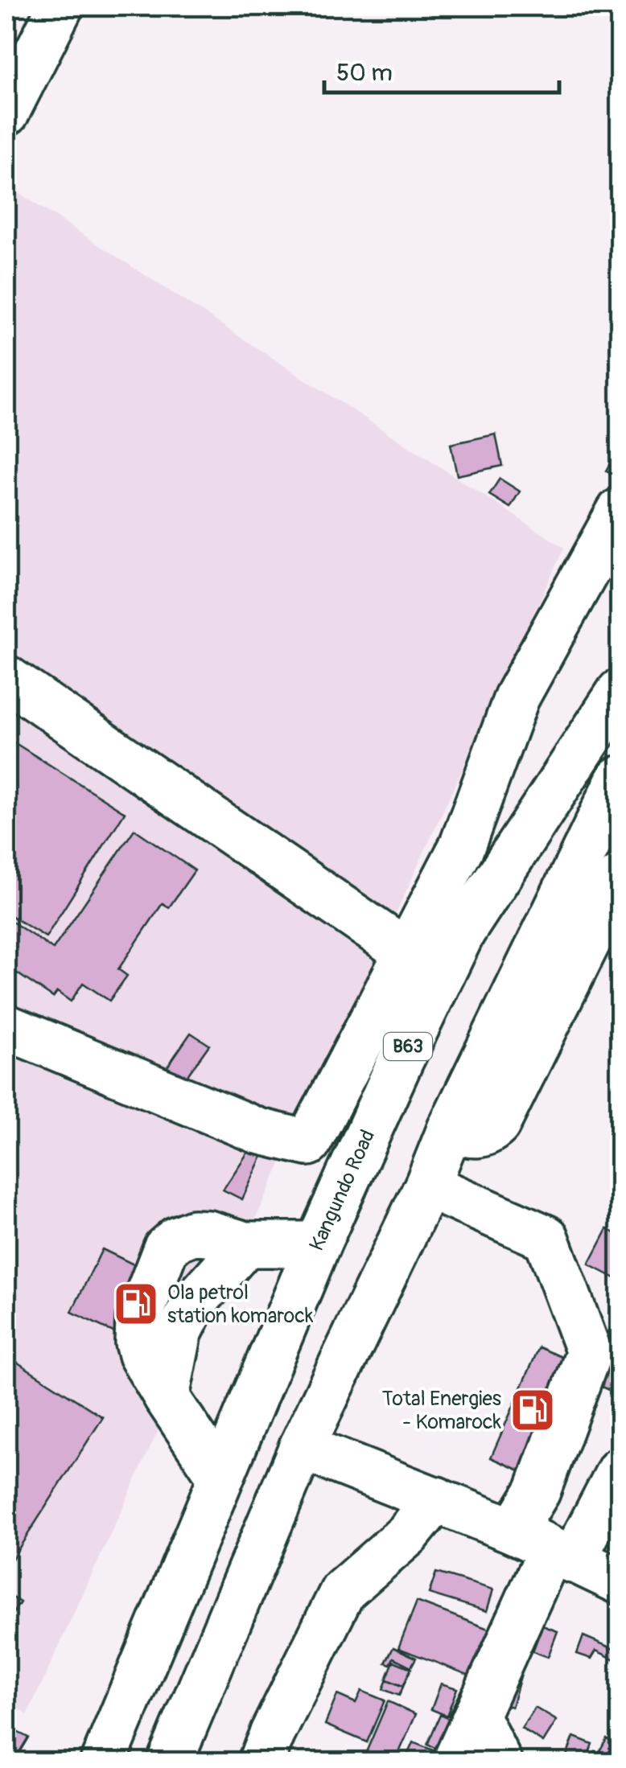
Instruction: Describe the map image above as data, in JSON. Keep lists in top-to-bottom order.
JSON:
{
  "streets": {
    "main road": ["B63", "Kangundo Road"]
  },
  "places": {
    "fuel station": ["Ola petrol station komarock", "Total Energies - Komarock"]
  },
  "scale_bar": "50 m"
}
